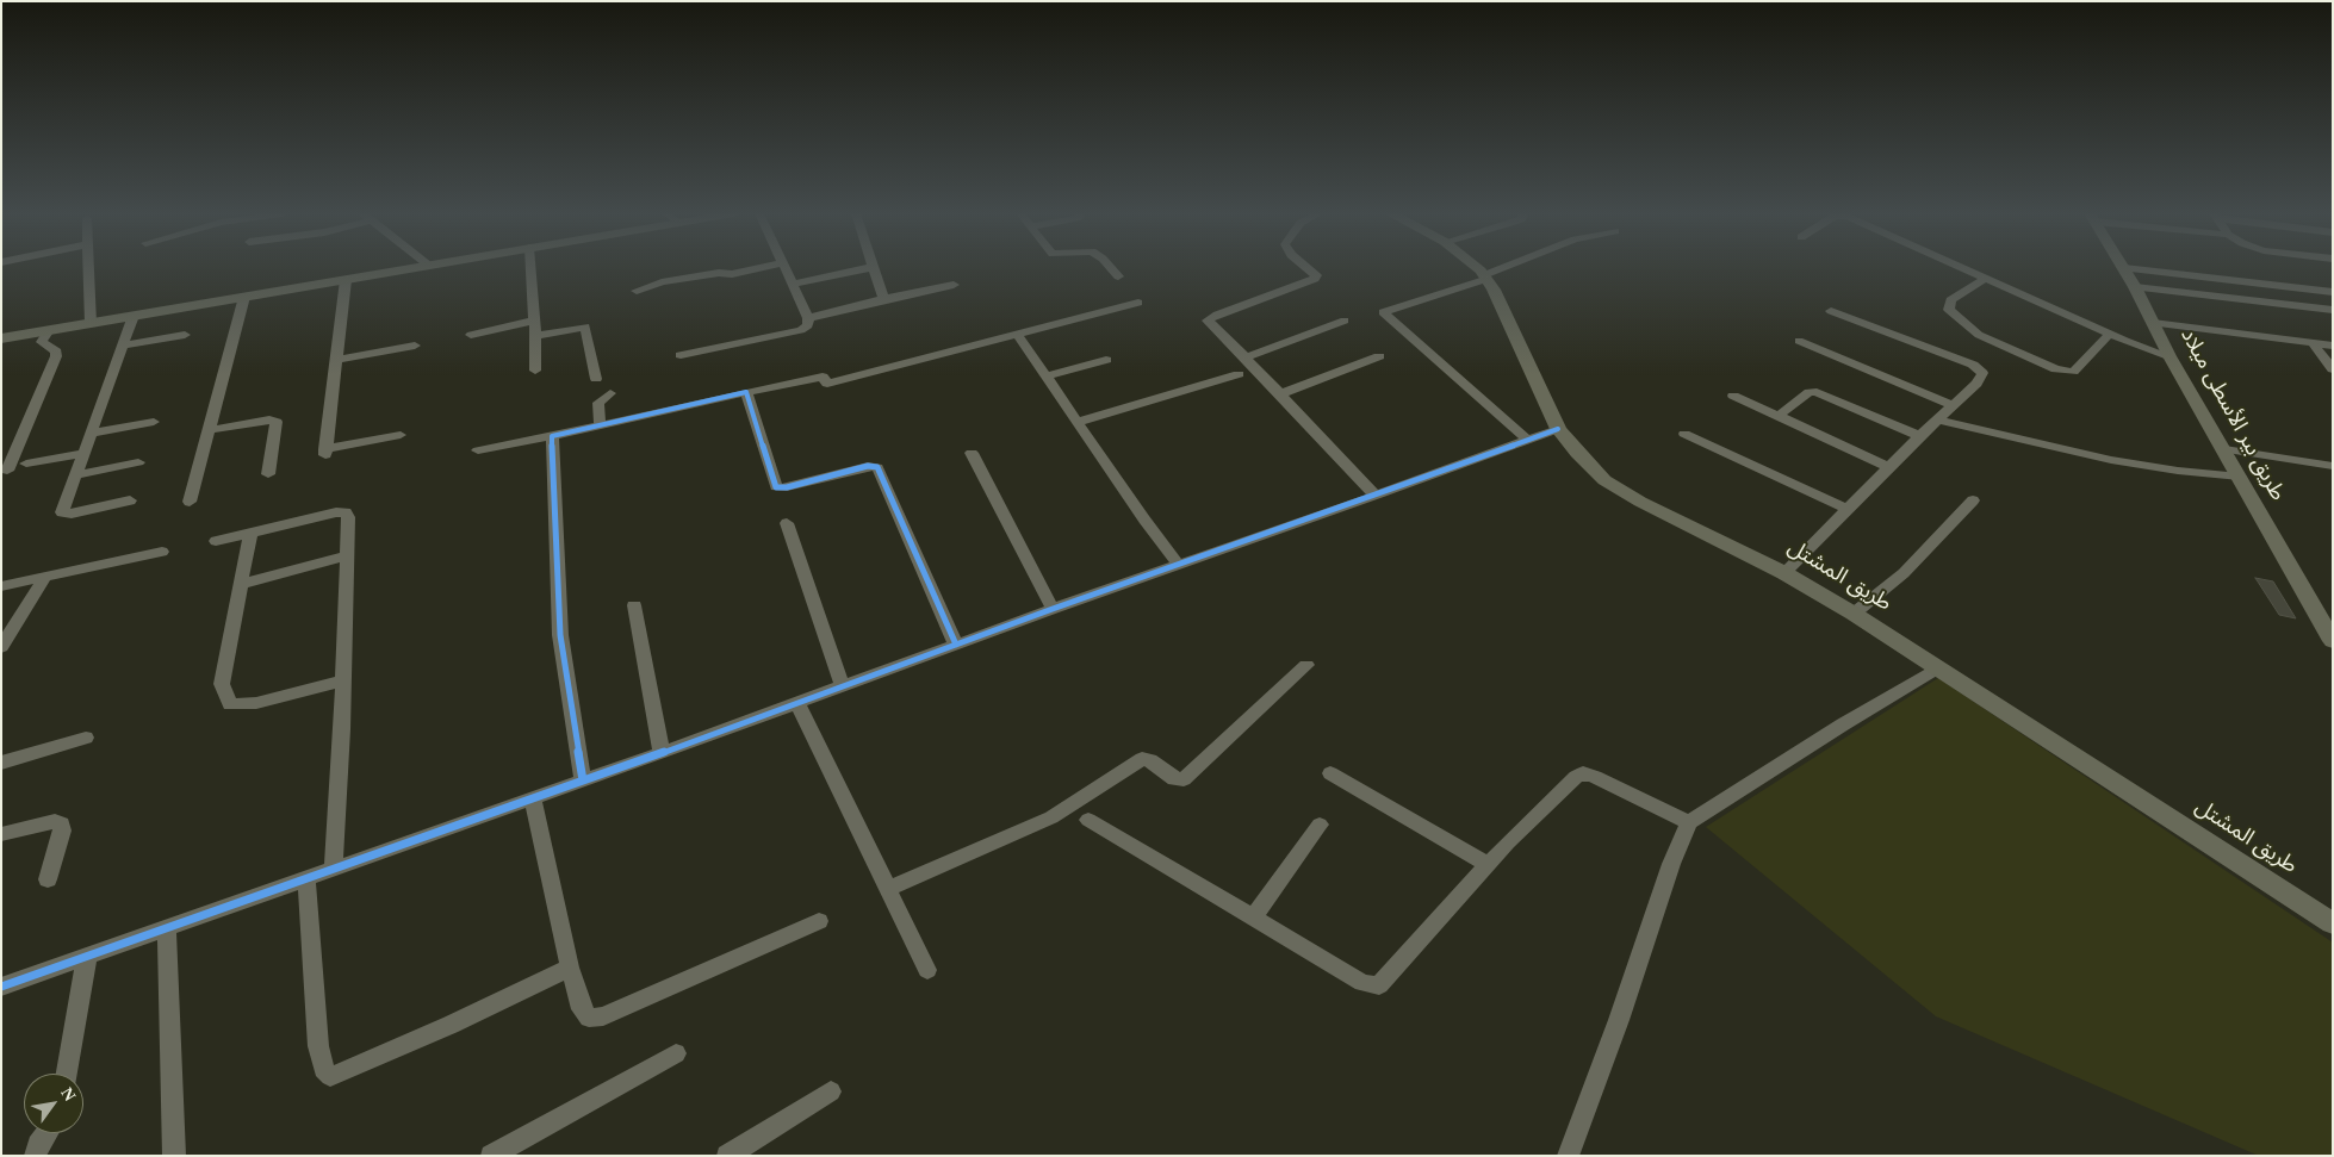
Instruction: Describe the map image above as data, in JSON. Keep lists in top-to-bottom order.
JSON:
{
  "streets": {
    "main road": ["طريق بير الأسطى ميلاد", "طريق المشتل"]
  },
  "north": "top right"
}
